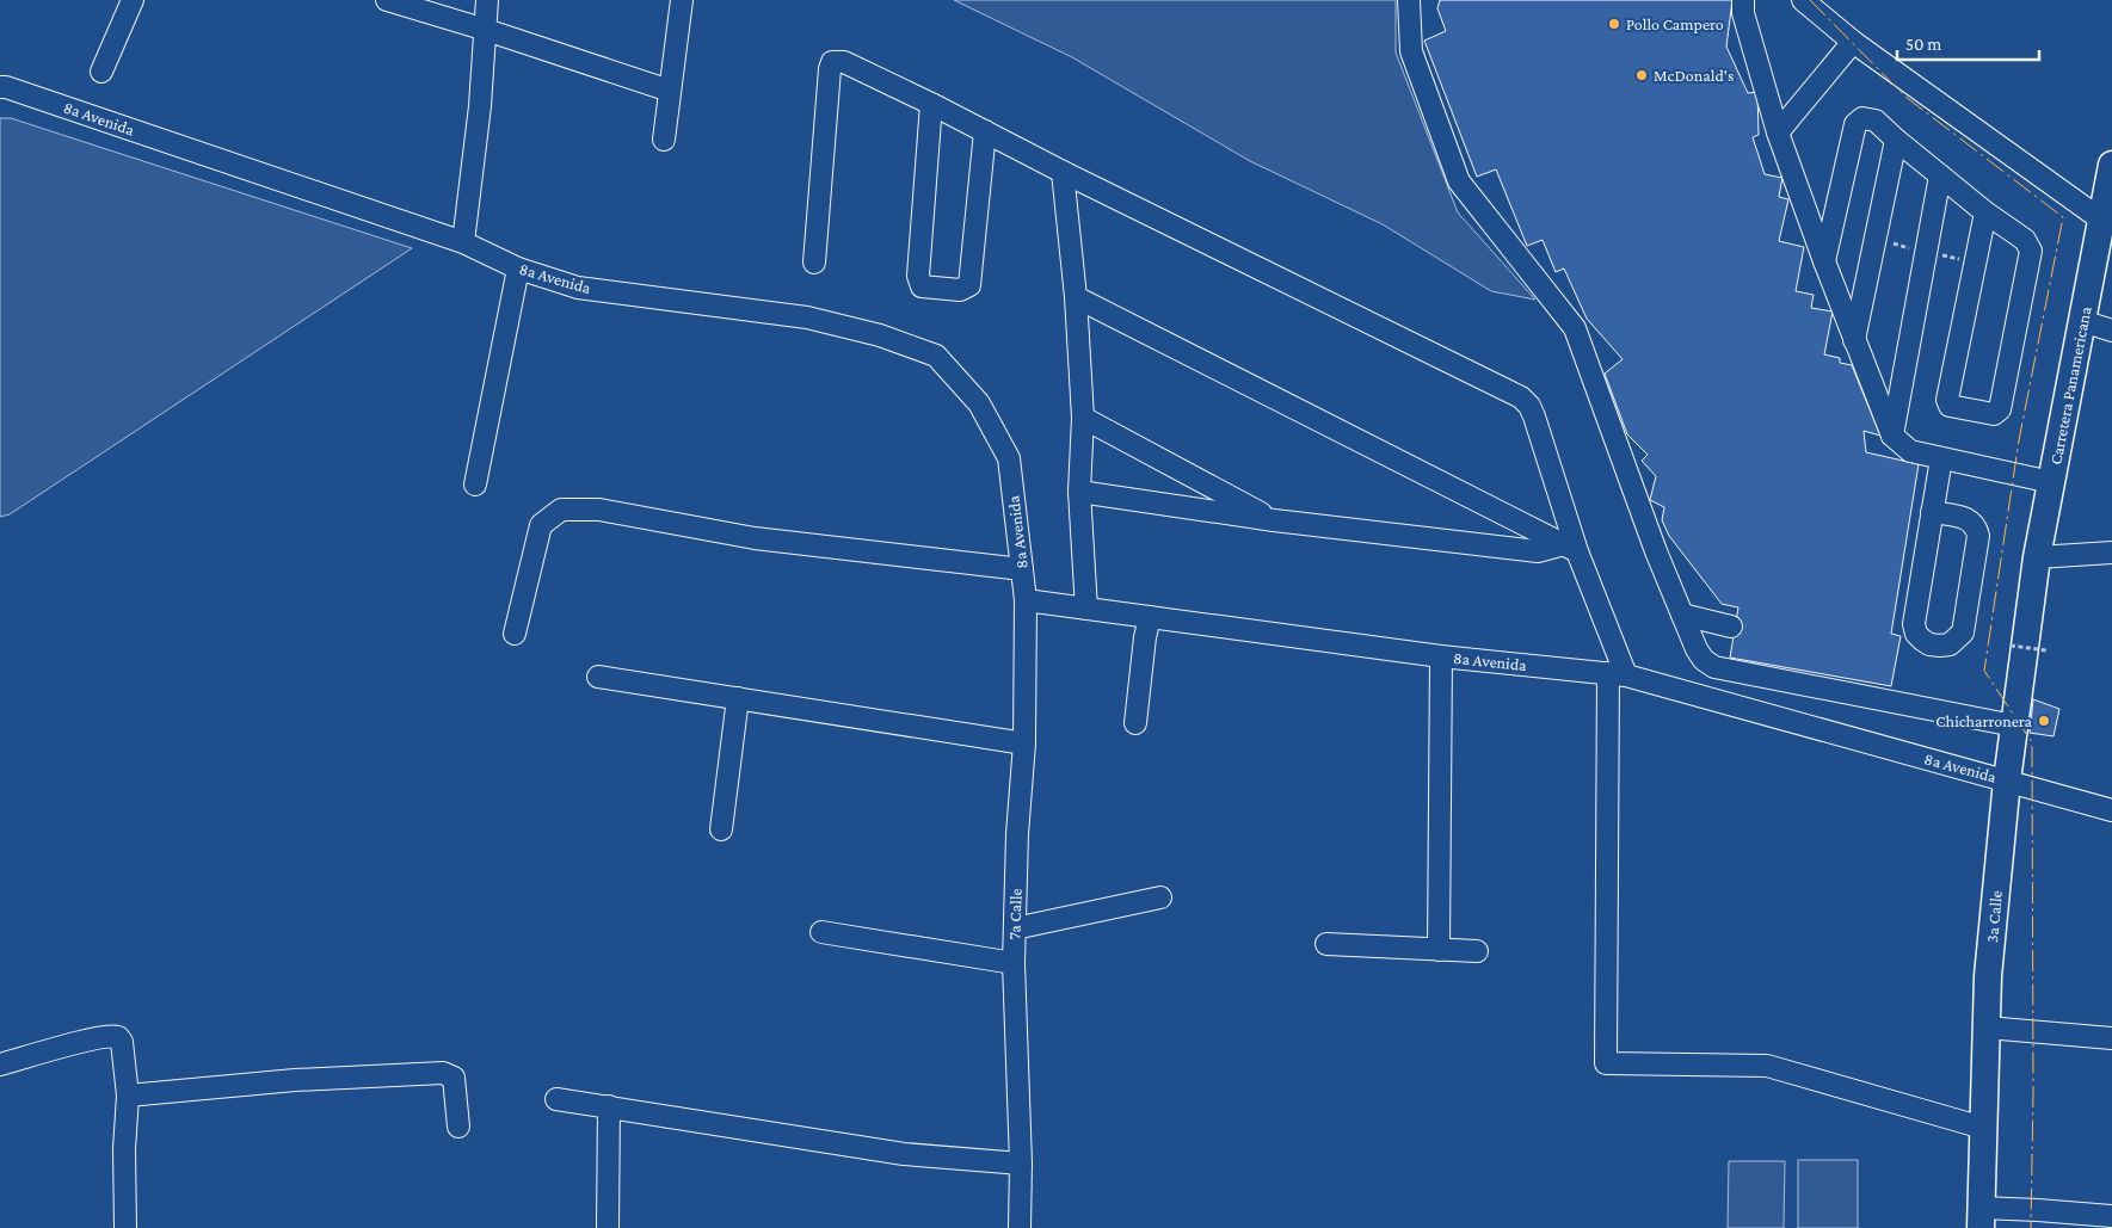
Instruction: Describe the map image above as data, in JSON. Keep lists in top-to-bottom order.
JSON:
{
  "streets": {
    "main road": ["Carretera Panamericana", "3a Calle"],
    "street": ["8a Avenida", "7a Calle"]
  },
  "crossings": [
    ["8a Avenida", "7a Calle"],
    ["8a Avenida", "3a Calle"],
    ["Carretera Panamericana", "3a Calle"]
  ],
  "places": ["Pollo Campero", "McDonald's", "Chicharronera"],
  "scale_bar": "50 m"
}
